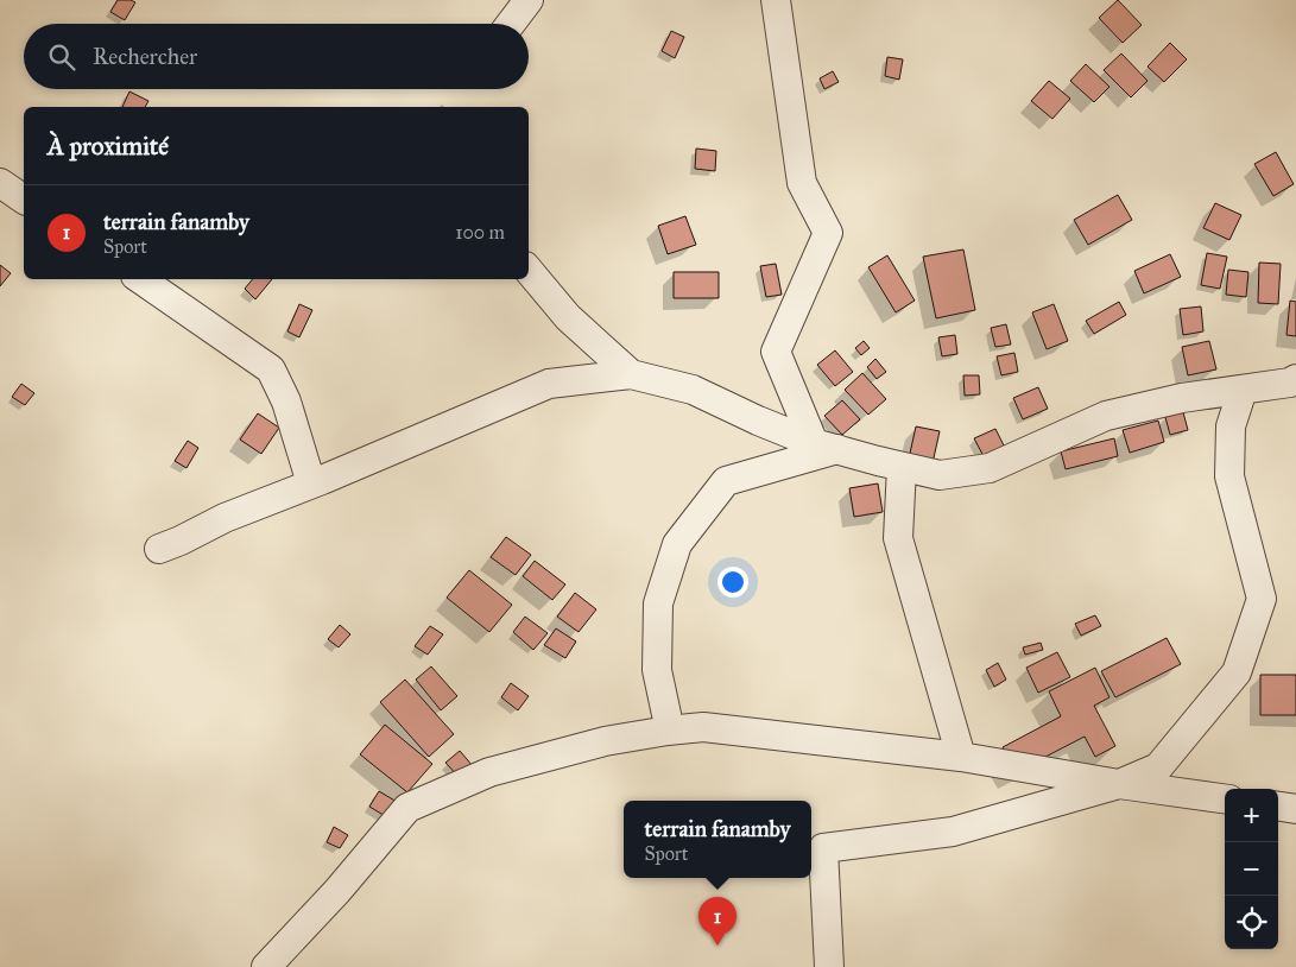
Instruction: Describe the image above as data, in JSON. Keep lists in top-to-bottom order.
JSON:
{
  "page": {
    "search": "Rechercher",
    "heading": "À proximité",
    "list": [
      {
        "mark": "1",
        "name": "terrain fanamby",
        "note": "Sport",
        "value": "100 m"
      }
    ],
    "map_buttons": ["+", "−"],
    "popup": ["terrain fanamby", "Sport"],
    "pins": "1"
  }
}
